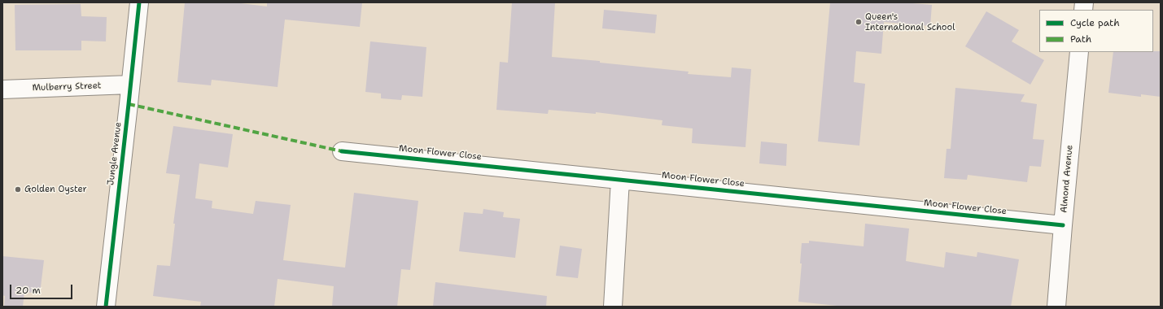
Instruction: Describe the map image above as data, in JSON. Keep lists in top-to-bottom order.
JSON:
{
  "streets": {
    "street": [
      "Mulberry Street",
      "Moon Flower Close",
      "Jungle Avenue",
      "Almond Avenue"
    ]
  },
  "crossings": [
    ["Mulberry Street", "Jungle Avenue"],
    ["Moon Flower Close", "Almond Avenue"]
  ],
  "places": ["Queen's International School", "Golden Oyster"],
  "legend": ["Cycle path", "Path"],
  "scale_bar": "20 m"
}
